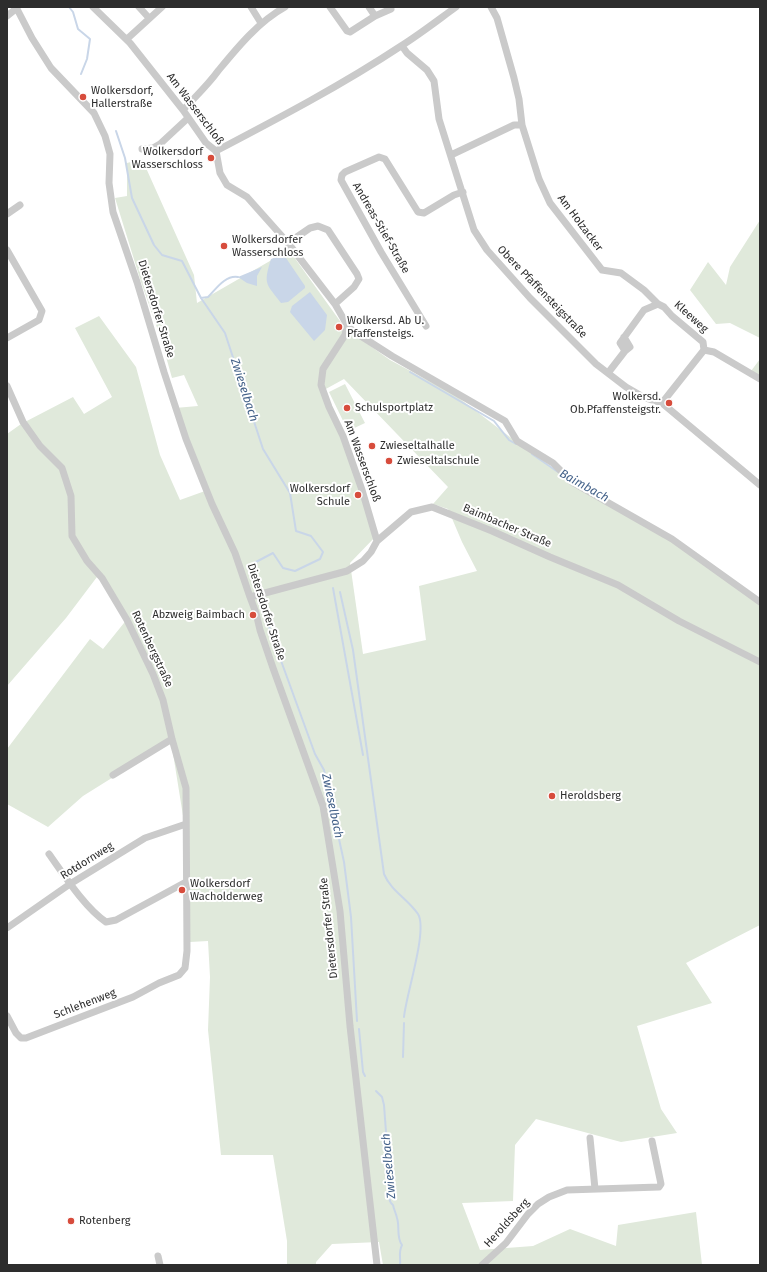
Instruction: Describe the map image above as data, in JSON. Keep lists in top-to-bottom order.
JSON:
{
  "streets": {
    "street": [
      "Am Wasserschloß",
      "Am Holzacker",
      "Andreas-Stief-Straße",
      "Obere Pfaffensteigstraße",
      "Dietersdorfer Straße",
      "Kleeweg",
      "Baimbacher Straße",
      "Rotenbergstraße",
      "Rotdornweg",
      "Schlehenweg",
      "Heroldsberg"
    ]
  },
  "crossings": [
    ["Am Wasserschloß", "Baimbacher Straße"],
    ["Am Holzacker", "Kleeweg"],
    ["Andreas-Stief-Straße", "Obere Pfaffensteigstraße"],
    ["Obere Pfaffensteigstraße", "Kleeweg"],
    ["Dietersdorfer Straße", "Baimbacher Straße"],
    ["Rotenbergstraße", "Rotdornweg"],
    ["Rotenbergstraße", "Schlehenweg"]
  ],
  "water": ["Zwieselbach", "Baimbach"],
  "places": [
    "Wolkersdorf, Hallerstraße",
    "Wolkersdorf Wasserschloss",
    "Wolkersdorfer Wasserschloss",
    "Wolkersd. Ab U. Pfaffensteigs.",
    "Wolkersd. Ob.Pfaffensteigstr.",
    "Schulsportplatz",
    "Zwieseltalhalle",
    "Zwieseltalschule",
    "Wolkersdorf Schule",
    "Abzweig Baimbach",
    "Heroldsberg",
    "Wolkersdorf Wacholderweg",
    "Rotenberg"
  ]
}
